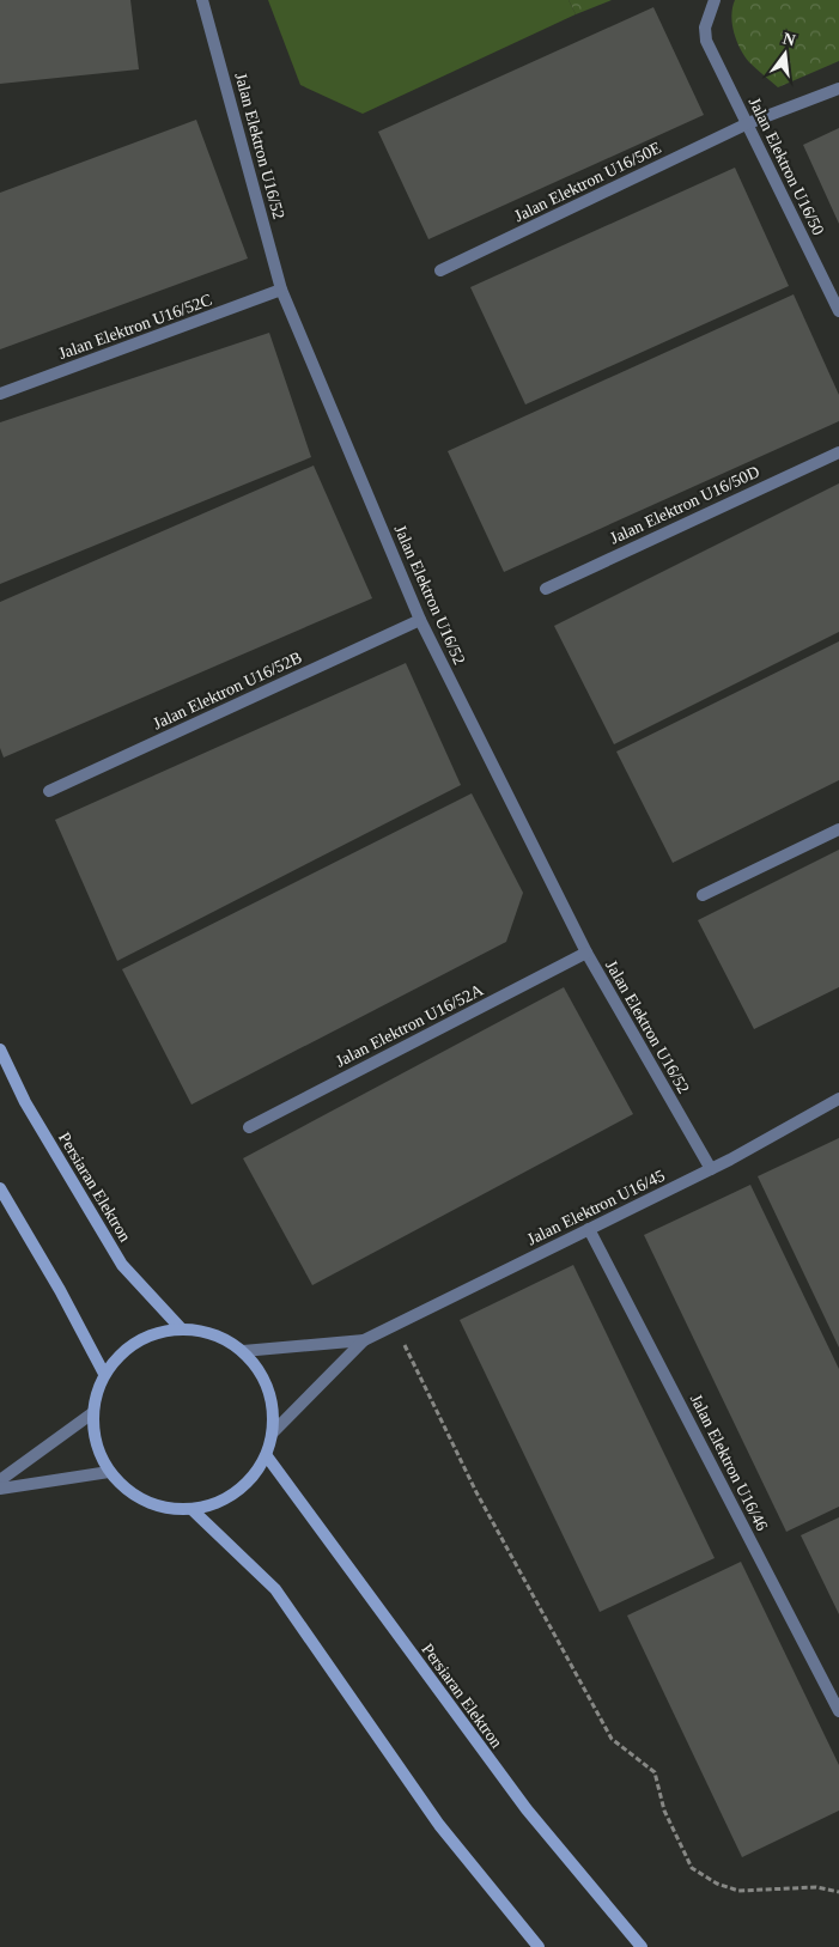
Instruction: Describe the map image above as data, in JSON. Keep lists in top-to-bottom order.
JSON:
{
  "streets": {
    "main road": ["Persiaran Elektron"],
    "street": [
      "Jalan Elektron U16/52",
      "Jalan Elektron U16/50",
      "Jalan Elektron U16/50E",
      "Jalan Elektron U16/52C",
      "Jalan Elektron U16/50D",
      "Jalan Elektron U16/52B",
      "Jalan Elektron U16/52A",
      "Jalan Elektron U16/45",
      "Jalan Elektron U16/46"
    ]
  },
  "crossings": [
    ["Jalan Elektron U16/52", "Jalan Elektron U16/52C"],
    ["Jalan Elektron U16/52", "Jalan Elektron U16/52B"],
    ["Jalan Elektron U16/52", "Jalan Elektron U16/52A"],
    ["Jalan Elektron U16/52", "Jalan Elektron U16/45"],
    ["Jalan Elektron U16/50", "Jalan Elektron U16/50E"],
    ["Jalan Elektron U16/45", "Jalan Elektron U16/46"]
  ],
  "north": "top"
}
